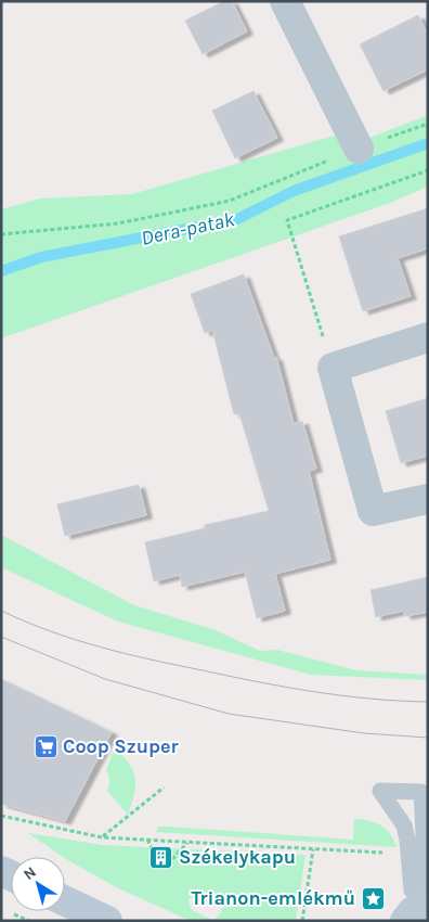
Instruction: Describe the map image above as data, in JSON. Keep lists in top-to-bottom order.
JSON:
{
  "water": ["Dera-patak"],
  "places": {
    "supermarket": ["Coop Szuper"],
    "building": ["Székelykapu"],
    "place": ["Trianon-emlékmű"]
  },
  "north": "top left"
}
